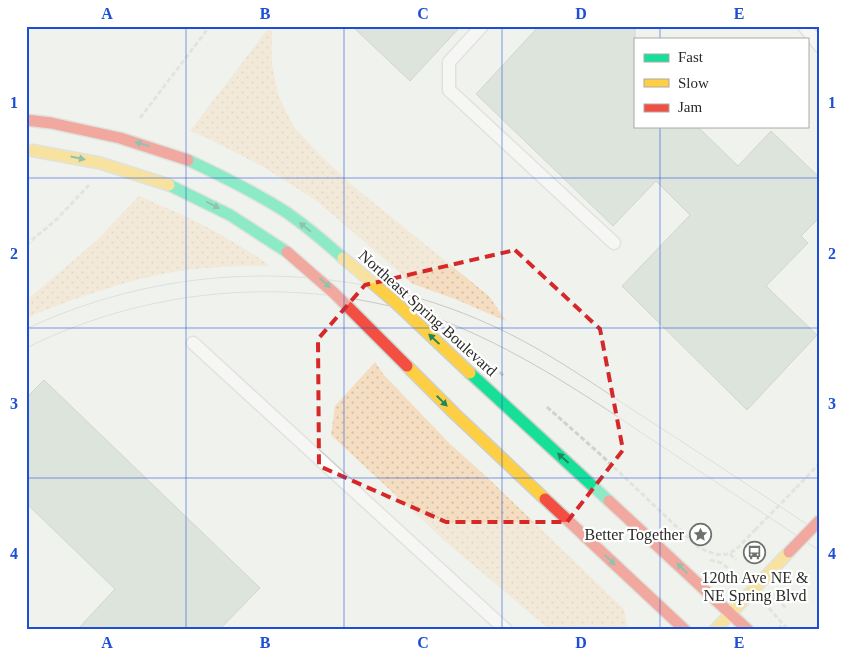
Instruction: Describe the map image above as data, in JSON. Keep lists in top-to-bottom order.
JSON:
{
  "streets": {
    "street": ["Northeast Spring Boulevard"]
  },
  "places": {
    "place": ["Better Together"],
    "bus stop": ["120th Ave NE & NE Spring Blvd"]
  },
  "legend": ["Fast", "Slow", "Jam"],
  "grid": {
    "columns": [
      "A",
      "B",
      "C",
      "D",
      "E"
    ],
    "rows": [
      "1",
      "2",
      "3",
      "4"
    ]
  }
}
